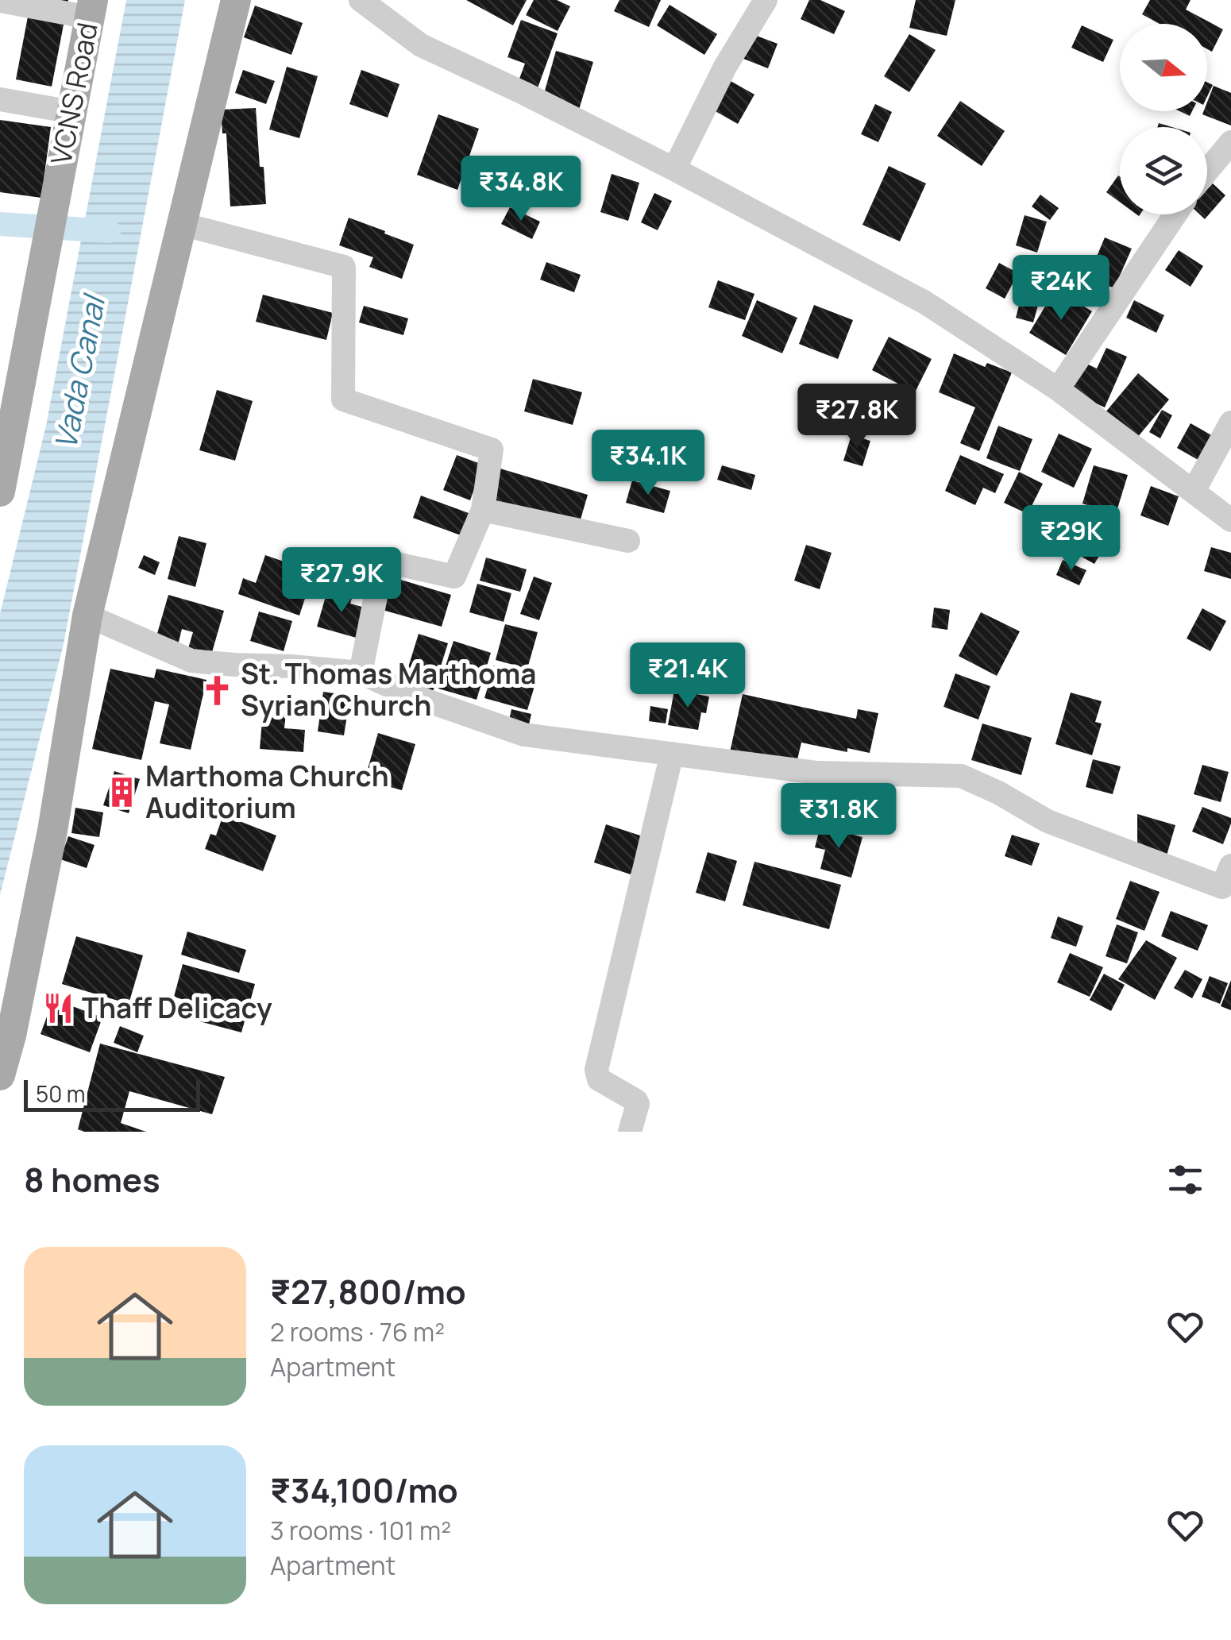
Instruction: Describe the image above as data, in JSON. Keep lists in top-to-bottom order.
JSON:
{
  "streets": {
    "main road": ["VCNS Road"]
  },
  "water": ["Vada Canal"],
  "places": {
    "church": ["St. Thomas Marthoma Syrian Church"],
    "building": ["Marthoma Church Auditorium"],
    "restaurant": ["Thaff Delicacy"]
  },
  "scale_bar": "50 m",
  "north": "right",
  "page": {
    "price": [
      "₹34.8K",
      "₹24K",
      "₹27.8K",
      "₹34.1K",
      "₹29K",
      "₹27.9K",
      "₹21.4K",
      "₹31.8K"
    ],
    "scale": "50 m",
    "heading": "8 homes",
    "list": [
      {
        "name": "₹27,800/mo",
        "note": "2 rooms · 76 m² · Apartment"
      },
      {
        "name": "₹34,100/mo",
        "note": "3 rooms · 101 m² · Apartment"
      }
    ]
  }
}
